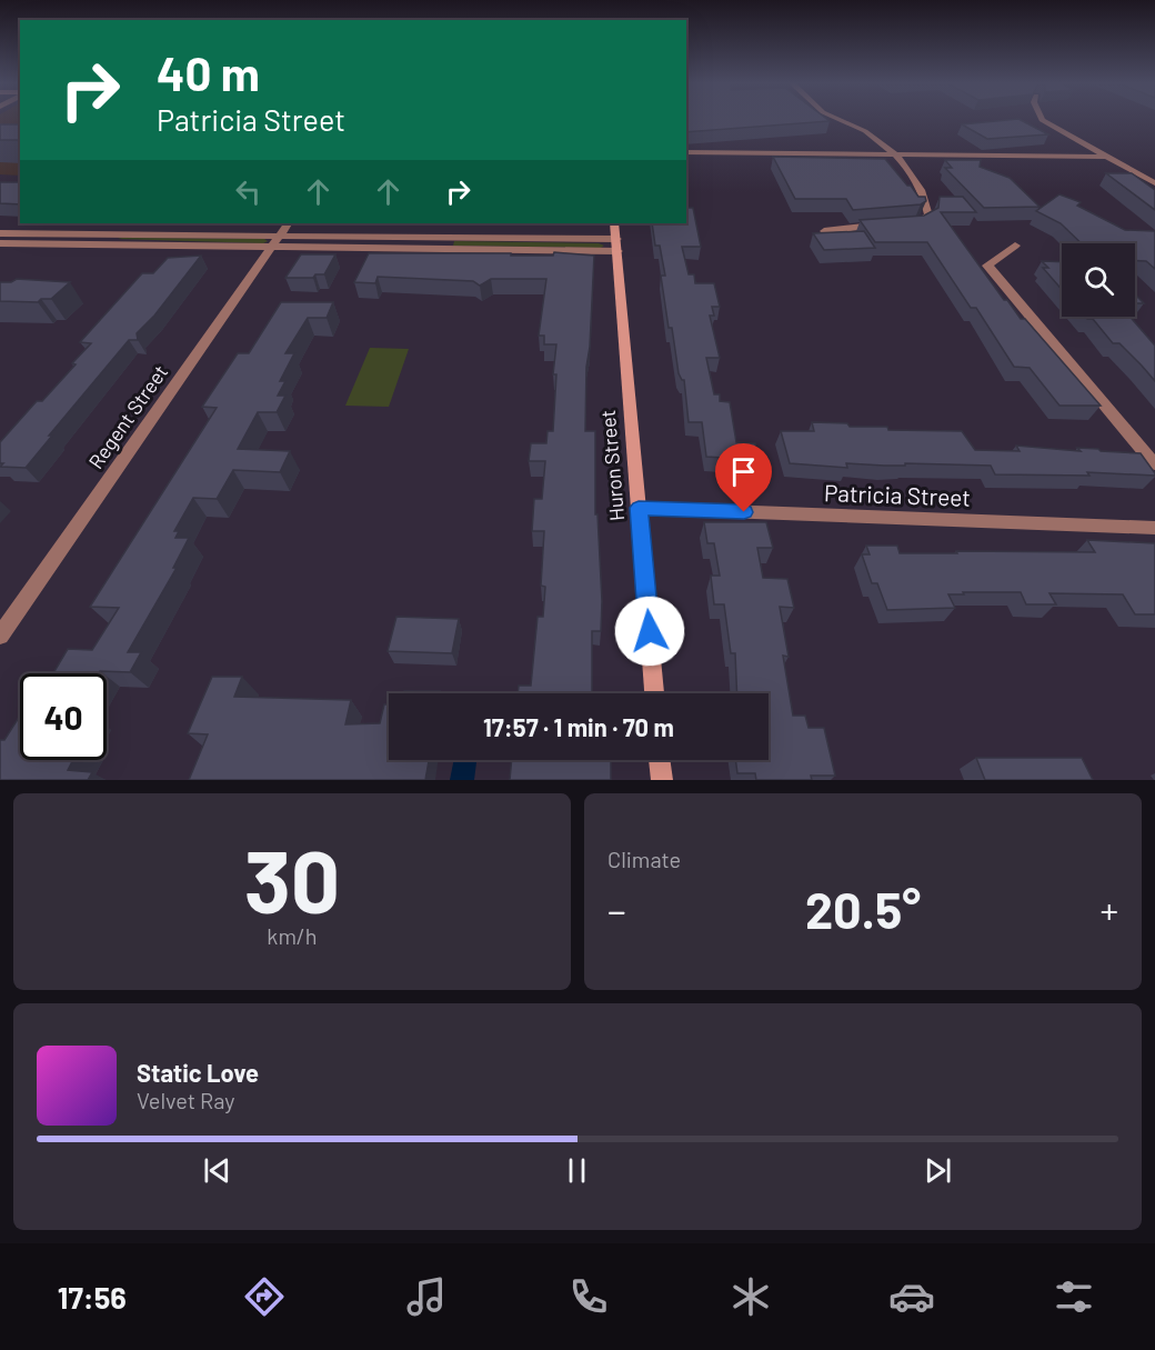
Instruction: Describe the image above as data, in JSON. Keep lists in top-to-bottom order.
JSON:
{
  "streets": {
    "street": ["Regent Street", "Huron Street", "Patricia Street"]
  },
  "crossings": [
    ["Huron Street", "Patricia Street"]
  ],
  "page": {
    "turn": ["40 m", "Patricia Street"],
    "limit": "40",
    "trip": "17:57 · 1 min · 70 m",
    "tile": [
      ["30", "km/h"],
      "Climate"
    ],
    "heat": ["−", "20.5°", "+"],
    "song": ["Static Love", "Velvet Ray"],
    "tabs": "17:56"
  }
}
